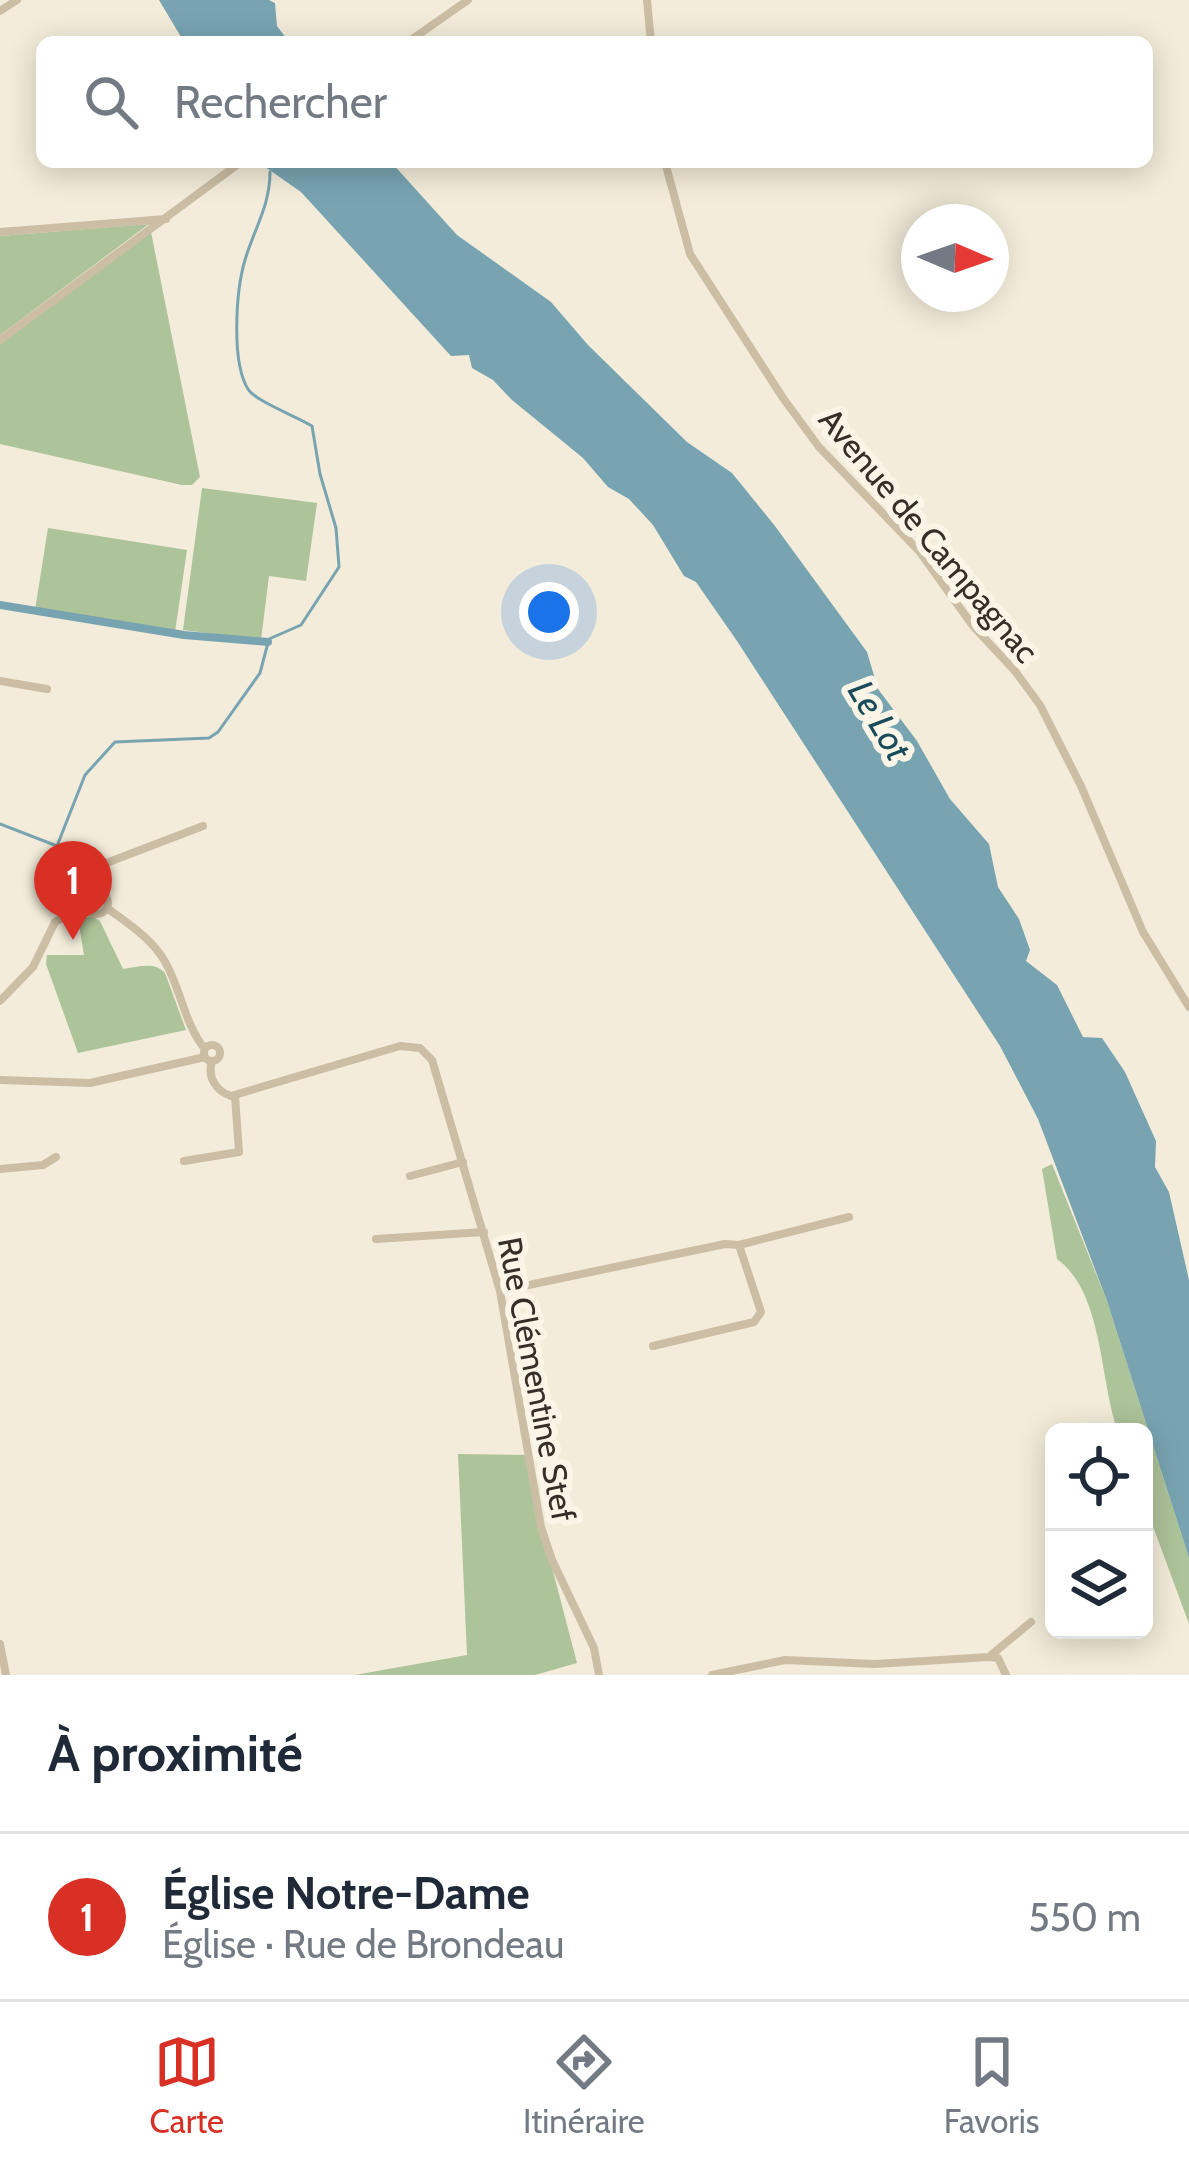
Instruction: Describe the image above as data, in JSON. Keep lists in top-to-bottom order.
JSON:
{
  "streets": {
    "street": ["Avenue de Campagnac", "Rue Clémentine Stef"]
  },
  "water": ["Le Lot"],
  "north": "right",
  "page": {
    "search": "Rechercher",
    "pins": "1",
    "heading": "À proximité",
    "list": [
      {
        "mark": "1",
        "name": "Église Notre-Dame",
        "note": "Église · Rue de Brondeau",
        "value": "550 m"
      }
    ],
    "nav": ["Carte", "Itinéraire", "Favoris"]
  }
}
